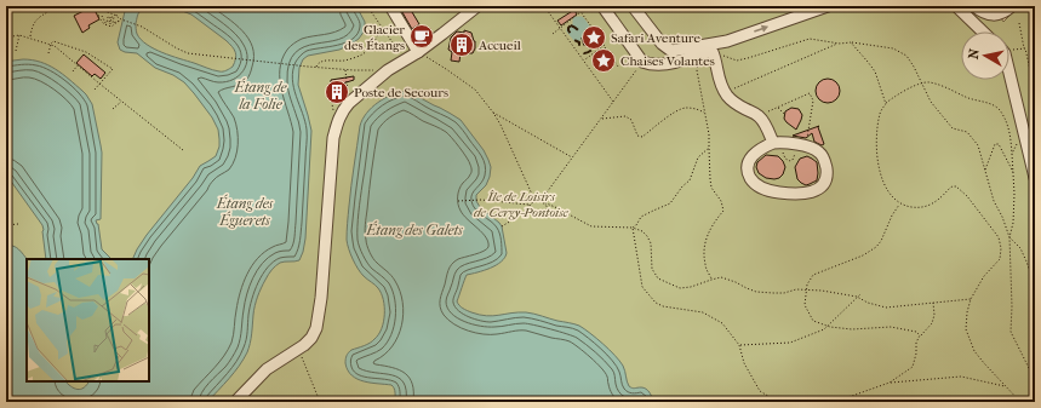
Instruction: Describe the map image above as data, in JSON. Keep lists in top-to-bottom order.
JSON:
{
  "water": ["Étang de la Folie", "Étang des Éguerets", "Étang des Galets"],
  "parks": ["Île de Loisirs de Cergy-Pontoise"],
  "places": {
    "cafe": ["Glacier des Étangs"],
    "place": ["Safari Aventure", "Chaises Volantes"],
    "building": ["Accueil", "Poste de Secours"]
  },
  "north": "left"
}
